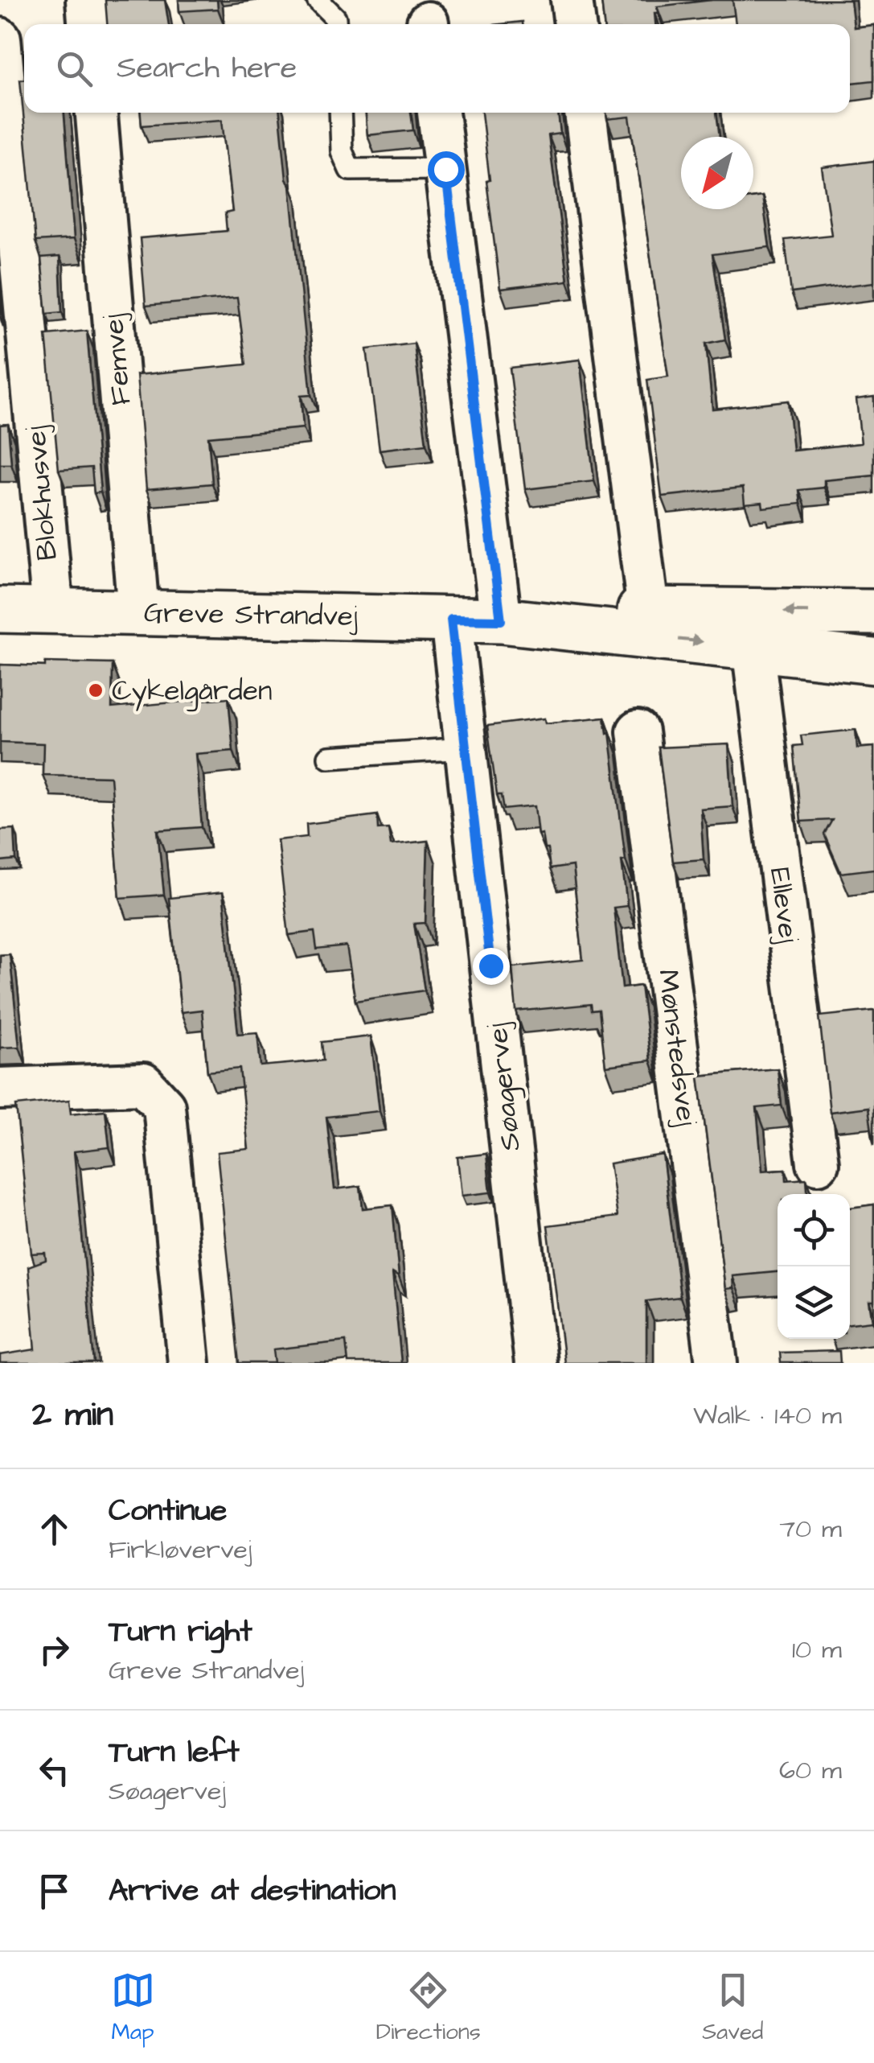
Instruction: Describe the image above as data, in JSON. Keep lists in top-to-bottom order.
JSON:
{
  "streets": {
    "main road": ["Greve Strandvej"],
    "street": [
      "Femvej",
      "Blokhusvej",
      "Ellevej",
      "Mønstedsvej",
      "Søagervej"
    ]
  },
  "crossings": [
    ["Femvej", "Greve Strandvej"],
    ["Blokhusvej", "Greve Strandvej"],
    ["Greve Strandvej", "Ellevej"],
    ["Greve Strandvej", "Søagervej"]
  ],
  "places": ["Cykelgården"],
  "north": "bottom left",
  "page": {
    "search": "Search here",
    "heading": ["2 min", "Walk · 140 m"],
    "list": [
      ["Continue", "Firkløvervej", "70 m"],
      ["Turn right", "Greve Strandvej", "10 m"],
      ["Turn left", "Søagervej", "60 m"],
      "Arrive at destination"
    ],
    "nav": ["Map", "Directions", "Saved"]
  }
}
